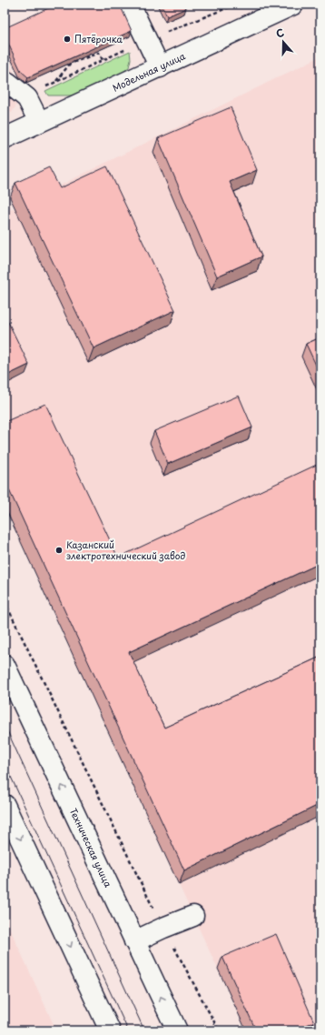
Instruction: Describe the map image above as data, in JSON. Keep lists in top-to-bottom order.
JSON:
{
  "streets": {
    "main road": ["Модельная улица", "Техническая улица"]
  },
  "places": ["Пятёрочка", "Казанский электротехнический завод"],
  "north": "top"
}
